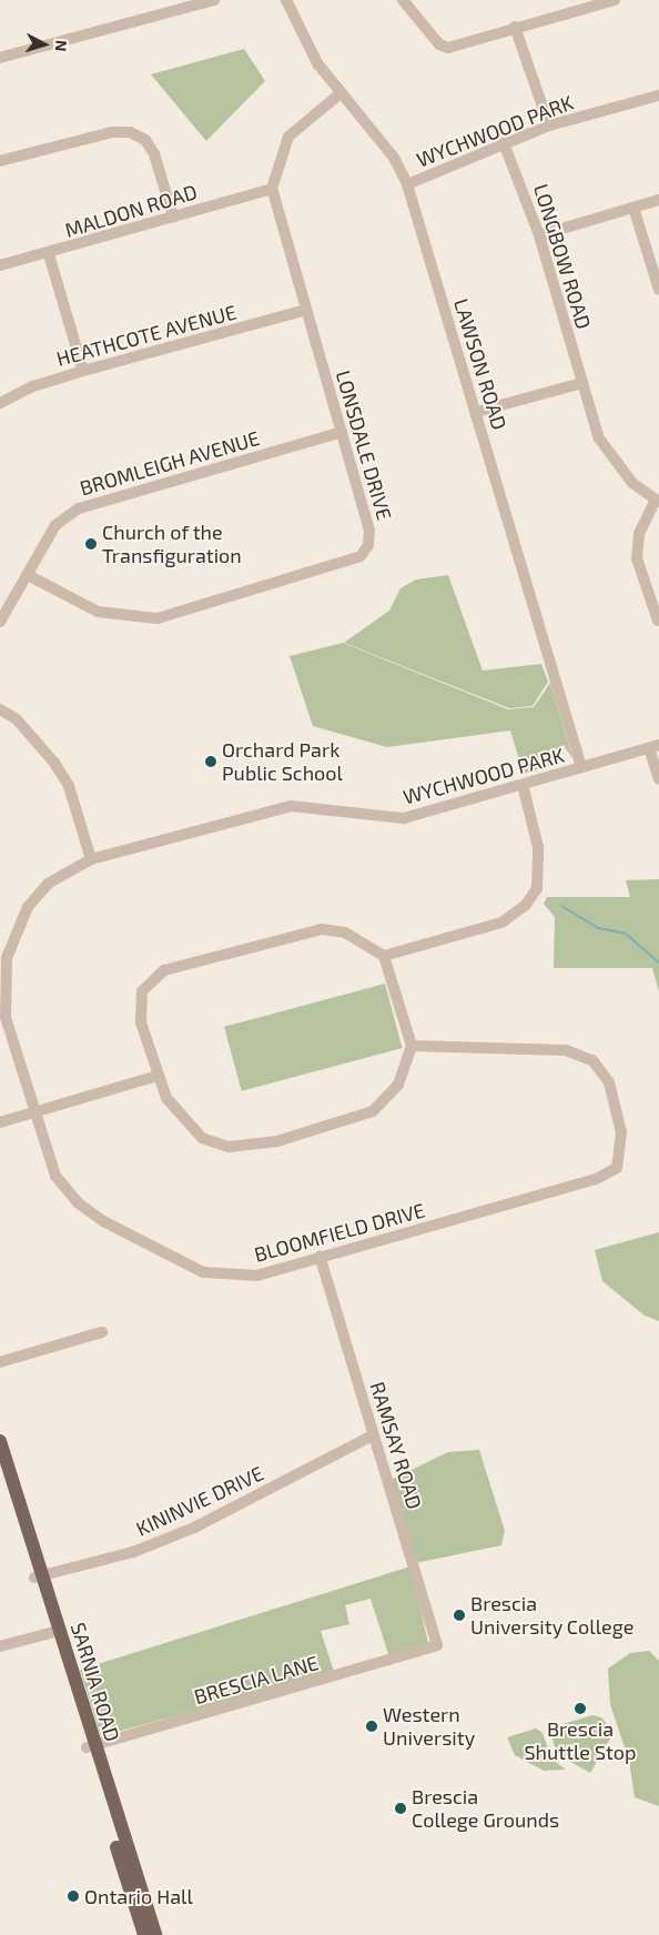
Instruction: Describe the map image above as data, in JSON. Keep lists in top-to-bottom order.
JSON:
{
  "streets": {
    "main road": ["SARNIA ROAD"],
    "street": [
      "WYCHWOOD PARK",
      "MALDON ROAD",
      "LONGBOW ROAD",
      "HEATHCOTE AVENUE",
      "LAWSON ROAD",
      "LONSDALE DRIVE",
      "BROMLEIGH AVENUE",
      "BLOOMFIELD DRIVE",
      "RAMSAY ROAD",
      "KININVIE DRIVE",
      "BRESCIA LANE"
    ]
  },
  "crossings": [
    ["WYCHWOOD PARK", "LONGBOW ROAD"],
    ["WYCHWOOD PARK", "LAWSON ROAD"],
    ["WYCHWOOD PARK", "BLOOMFIELD DRIVE"],
    ["MALDON ROAD", "LONSDALE DRIVE"],
    ["HEATHCOTE AVENUE", "LONSDALE DRIVE"],
    ["LONSDALE DRIVE", "BROMLEIGH AVENUE"],
    ["BLOOMFIELD DRIVE", "RAMSAY ROAD"],
    ["RAMSAY ROAD", "KININVIE DRIVE"],
    ["RAMSAY ROAD", "BRESCIA LANE"],
    ["KININVIE DRIVE", "SARNIA ROAD"],
    ["BRESCIA LANE", "SARNIA ROAD"]
  ],
  "places": [
    "Church of the Transfiguration",
    "Orchard Park Public School",
    "Brescia University College",
    "Brescia Shuttle Stop",
    "Western University",
    "Brescia College Grounds",
    "Ontario Hall"
  ],
  "north": "right"
}
